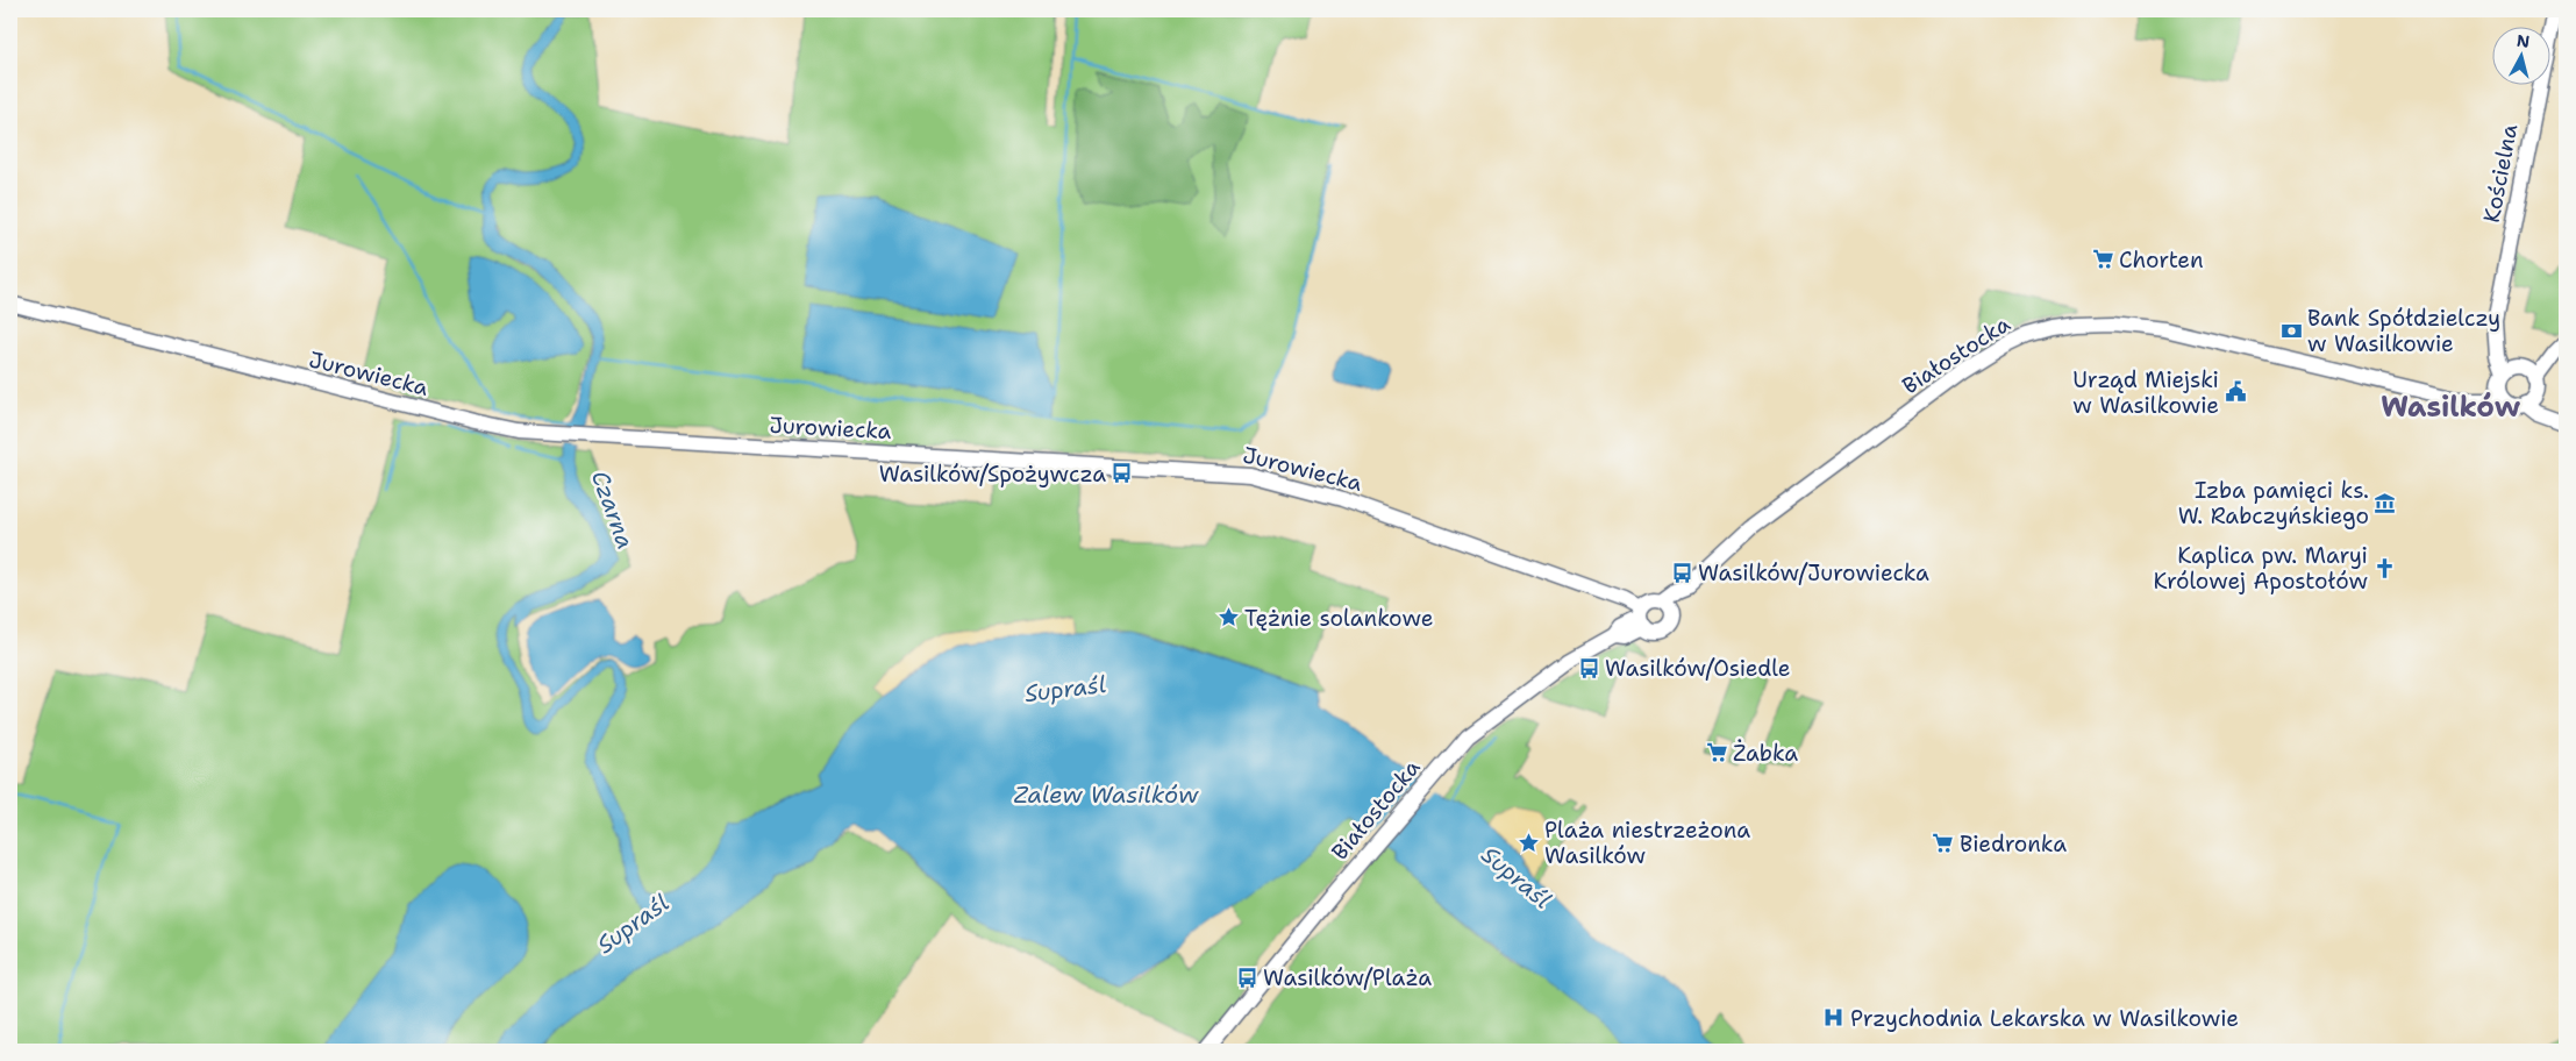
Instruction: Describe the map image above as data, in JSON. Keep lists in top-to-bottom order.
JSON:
{
  "streets": {
    "street": ["Kościelna", "Białostocka", "Jurowiecka"]
  },
  "crossings": [
    ["Kościelna", "Białostocka"],
    ["Białostocka", "Jurowiecka"]
  ],
  "districts": ["Wasilków"],
  "water": ["Czarna", "Supraśl", "Zalew Wasilków"],
  "places": {
    "supermarket": ["Chorten", "Żabka", "Biedronka"],
    "bank": ["Bank Spółdzielczy w Wasilkowie"],
    "public building": ["Urząd Miejski w Wasilkowie"],
    "bus stop": [
      "Wasilków/Spożywcza",
      "Wasilków/Jurowiecka",
      "Wasilków/Osiedle",
      "Wasilków/Plaża"
    ],
    "museum": ["Izba pamięci ks. W. Rabczyńskiego"],
    "church": ["Kaplica pw. Maryi Królowej Apostołów"],
    "place": ["Tężnie solankowe", "Plaża niestrzeżona Wasilków"],
    "hospital": ["Przychodnia Lekarska w Wasilkowie"]
  },
  "north": "top"
}
